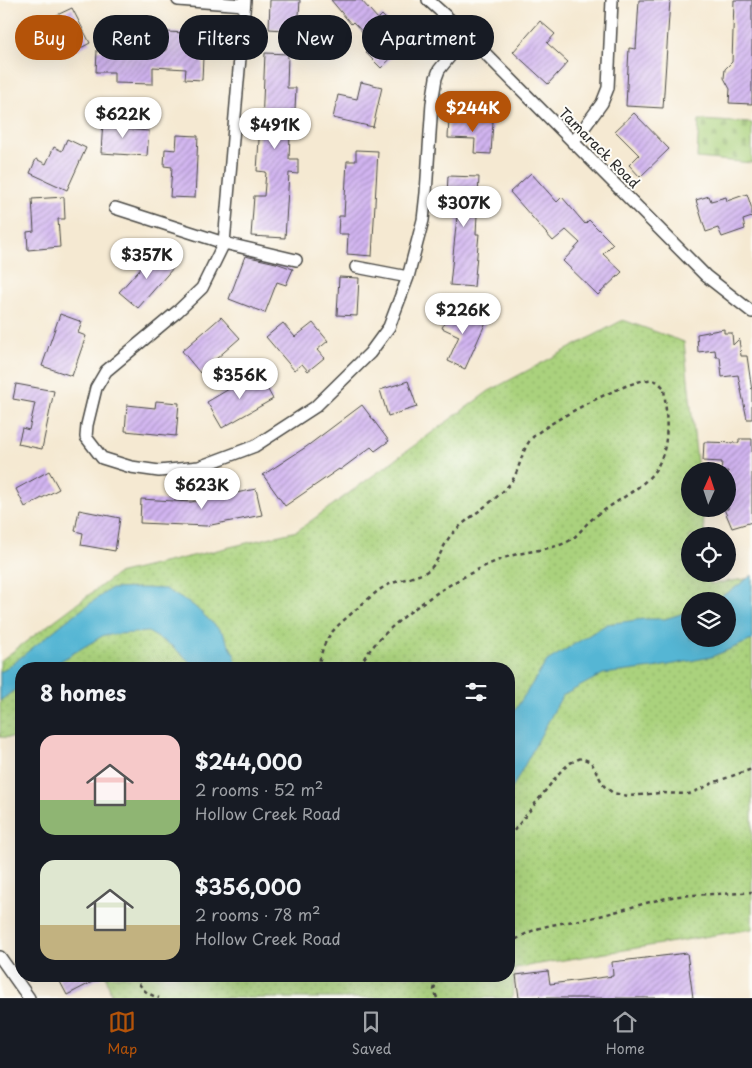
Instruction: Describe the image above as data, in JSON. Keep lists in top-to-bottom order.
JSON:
{
  "streets": {
    "street": ["Tamarack Road"]
  },
  "north": "top",
  "page": {
    "chip": [
      "Buy",
      "Rent",
      "Filters",
      "New",
      "Apartment"
    ],
    "price": [
      "$244K",
      "$622K",
      "$491K",
      "$307K",
      "$357K",
      "$226K",
      "$356K",
      "$623K"
    ],
    "heading": "8 homes",
    "list": [
      {
        "name": "$244,000",
        "note": "2 rooms · 52 m² · Hollow Creek Road"
      },
      {
        "name": "$356,000",
        "note": "2 rooms · 78 m² · Hollow Creek Road"
      }
    ],
    "tabs": ["Map", "Saved", "Home"]
  }
}
